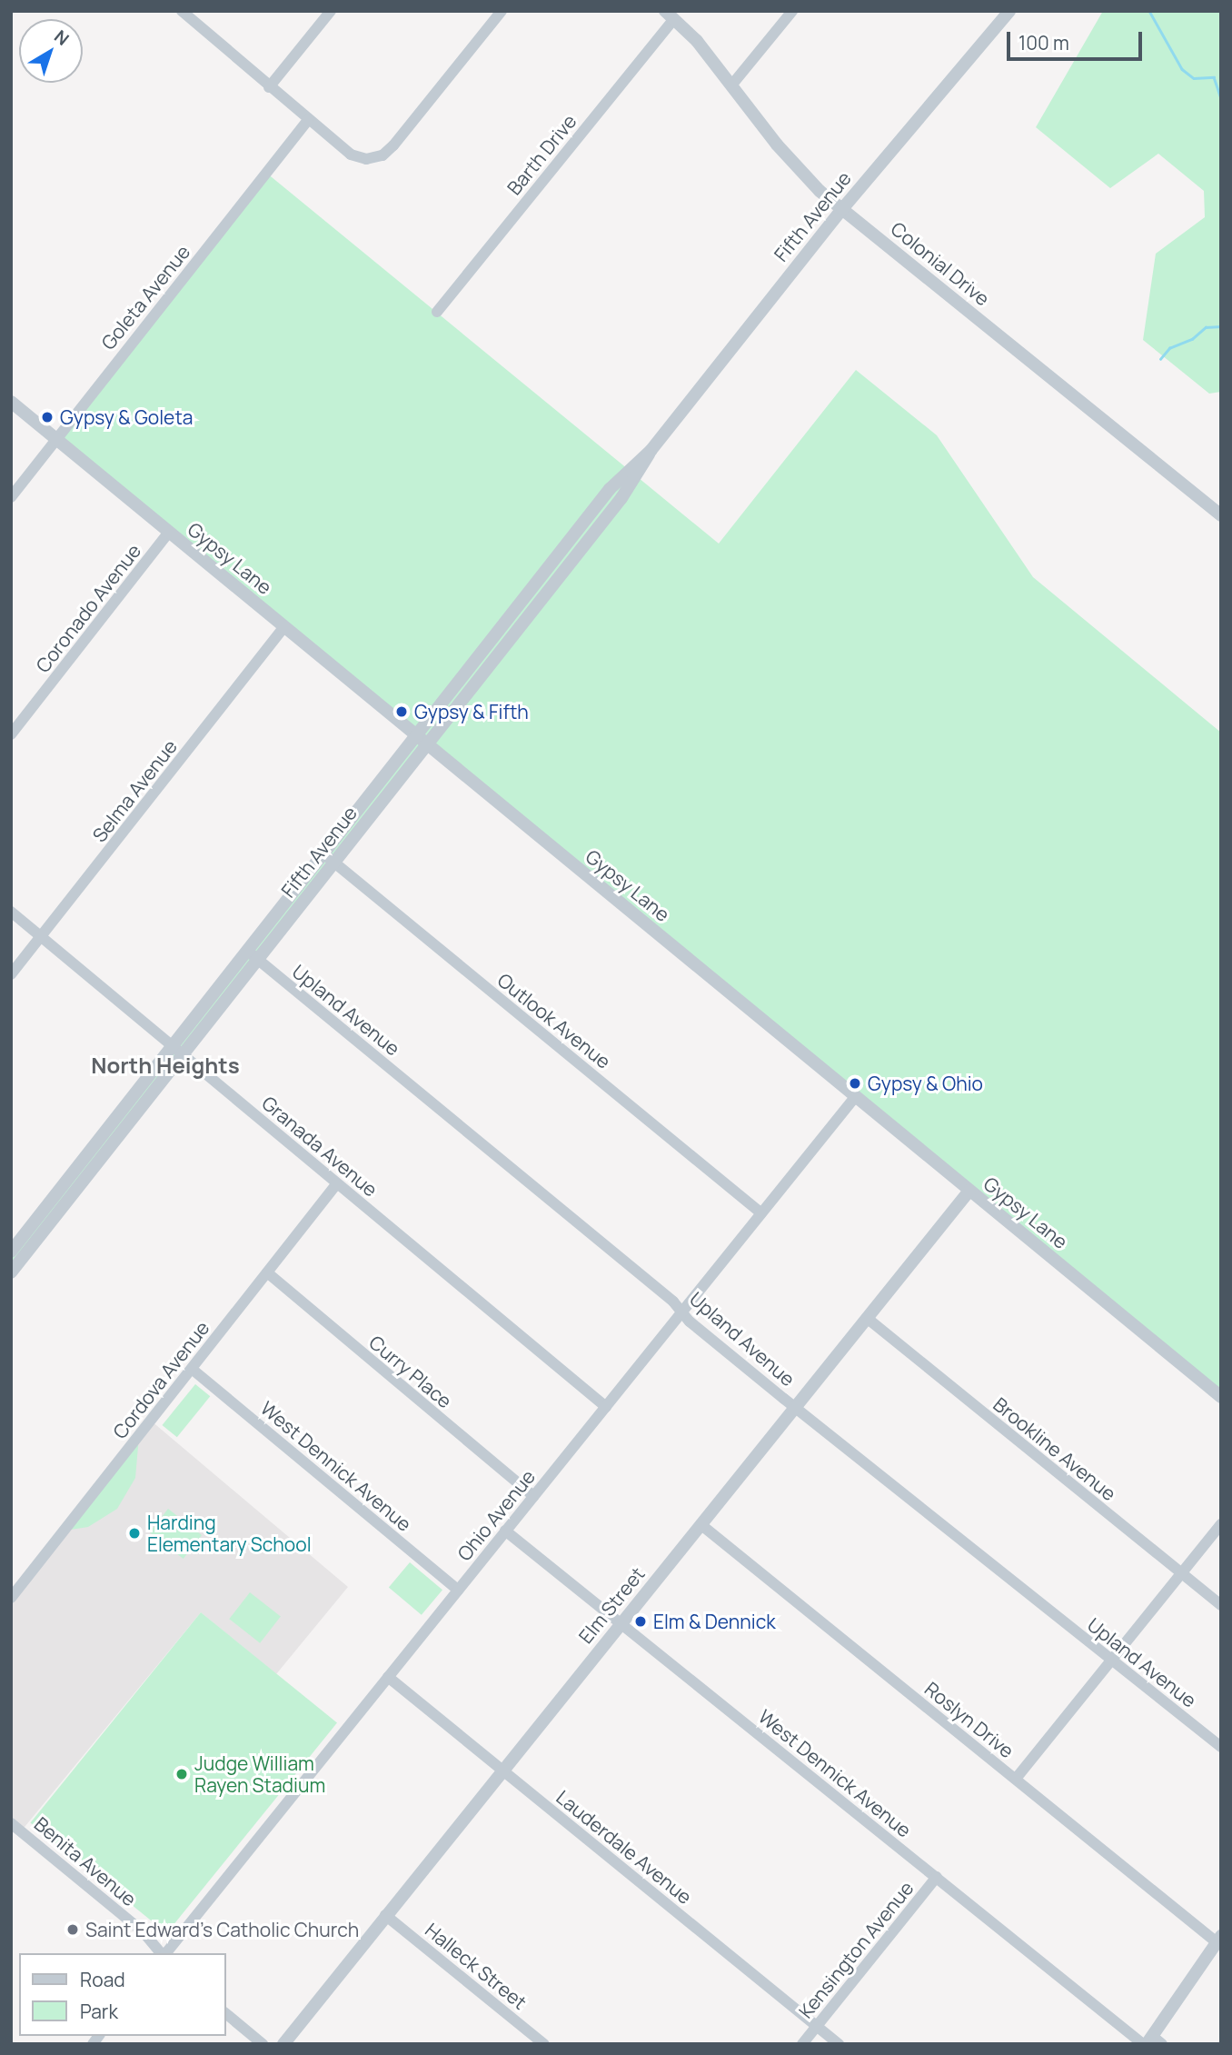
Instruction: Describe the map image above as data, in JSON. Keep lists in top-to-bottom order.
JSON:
{
  "streets": {
    "street": [
      "Barth Drive",
      "Fifth Avenue",
      "Colonial Drive",
      "Goleta Avenue",
      "Gypsy Lane",
      "Coronado Avenue",
      "Selma Avenue",
      "Upland Avenue",
      "Outlook Avenue",
      "Granada Avenue",
      "Curry Place",
      "Cordova Avenue",
      "Brookline Avenue",
      "West Dennick Avenue",
      "Ohio Avenue",
      "Elm Street",
      "Roslyn Drive",
      "Lauderdale Avenue",
      "Benita Avenue",
      "Kensington Avenue",
      "Halleck Street"
    ]
  },
  "crossings": [
    ["Barth Drive", "Colonial Drive"],
    ["Fifth Avenue", "Colonial Drive"],
    ["Fifth Avenue", "Gypsy Lane"],
    ["Fifth Avenue", "Upland Avenue"],
    ["Fifth Avenue", "Outlook Avenue"],
    ["Fifth Avenue", "Granada Avenue"],
    ["Goleta Avenue", "Gypsy Lane"],
    ["Gypsy Lane", "Coronado Avenue"],
    ["Gypsy Lane", "Selma Avenue"],
    ["Gypsy Lane", "Ohio Avenue"],
    ["Gypsy Lane", "Elm Street"],
    ["Selma Avenue", "Granada Avenue"],
    ["Upland Avenue", "Ohio Avenue"],
    ["Upland Avenue", "Elm Street"],
    ["Outlook Avenue", "Ohio Avenue"],
    ["Granada Avenue", "Cordova Avenue"],
    ["Granada Avenue", "Ohio Avenue"],
    ["Curry Place", "Cordova Avenue"],
    ["Curry Place", "Ohio Avenue"],
    ["Cordova Avenue", "West Dennick Avenue"],
    ["Brookline Avenue", "Elm Street"],
    ["West Dennick Avenue", "Ohio Avenue"],
    ["West Dennick Avenue", "Elm Street"],
    ["West Dennick Avenue", "Kensington Avenue"],
    ["Ohio Avenue", "Lauderdale Avenue"],
    ["Elm Street", "Roslyn Drive"],
    ["Elm Street", "Lauderdale Avenue"],
    ["Elm Street", "Halleck Street"],
    ["Lauderdale Avenue", "Kensington Avenue"]
  ],
  "districts": ["North Heights"],
  "places": [
    "Gypsy & Goleta",
    "Gypsy & Fifth",
    "Gypsy & Ohio",
    "Harding Elementary School",
    "Elm & Dennick",
    "Judge William Rayen Stadium",
    "Saint Edward's Catholic Church"
  ],
  "legend": ["Road", "Park"],
  "scale_bar": "100 m",
  "north": "top right"
}
